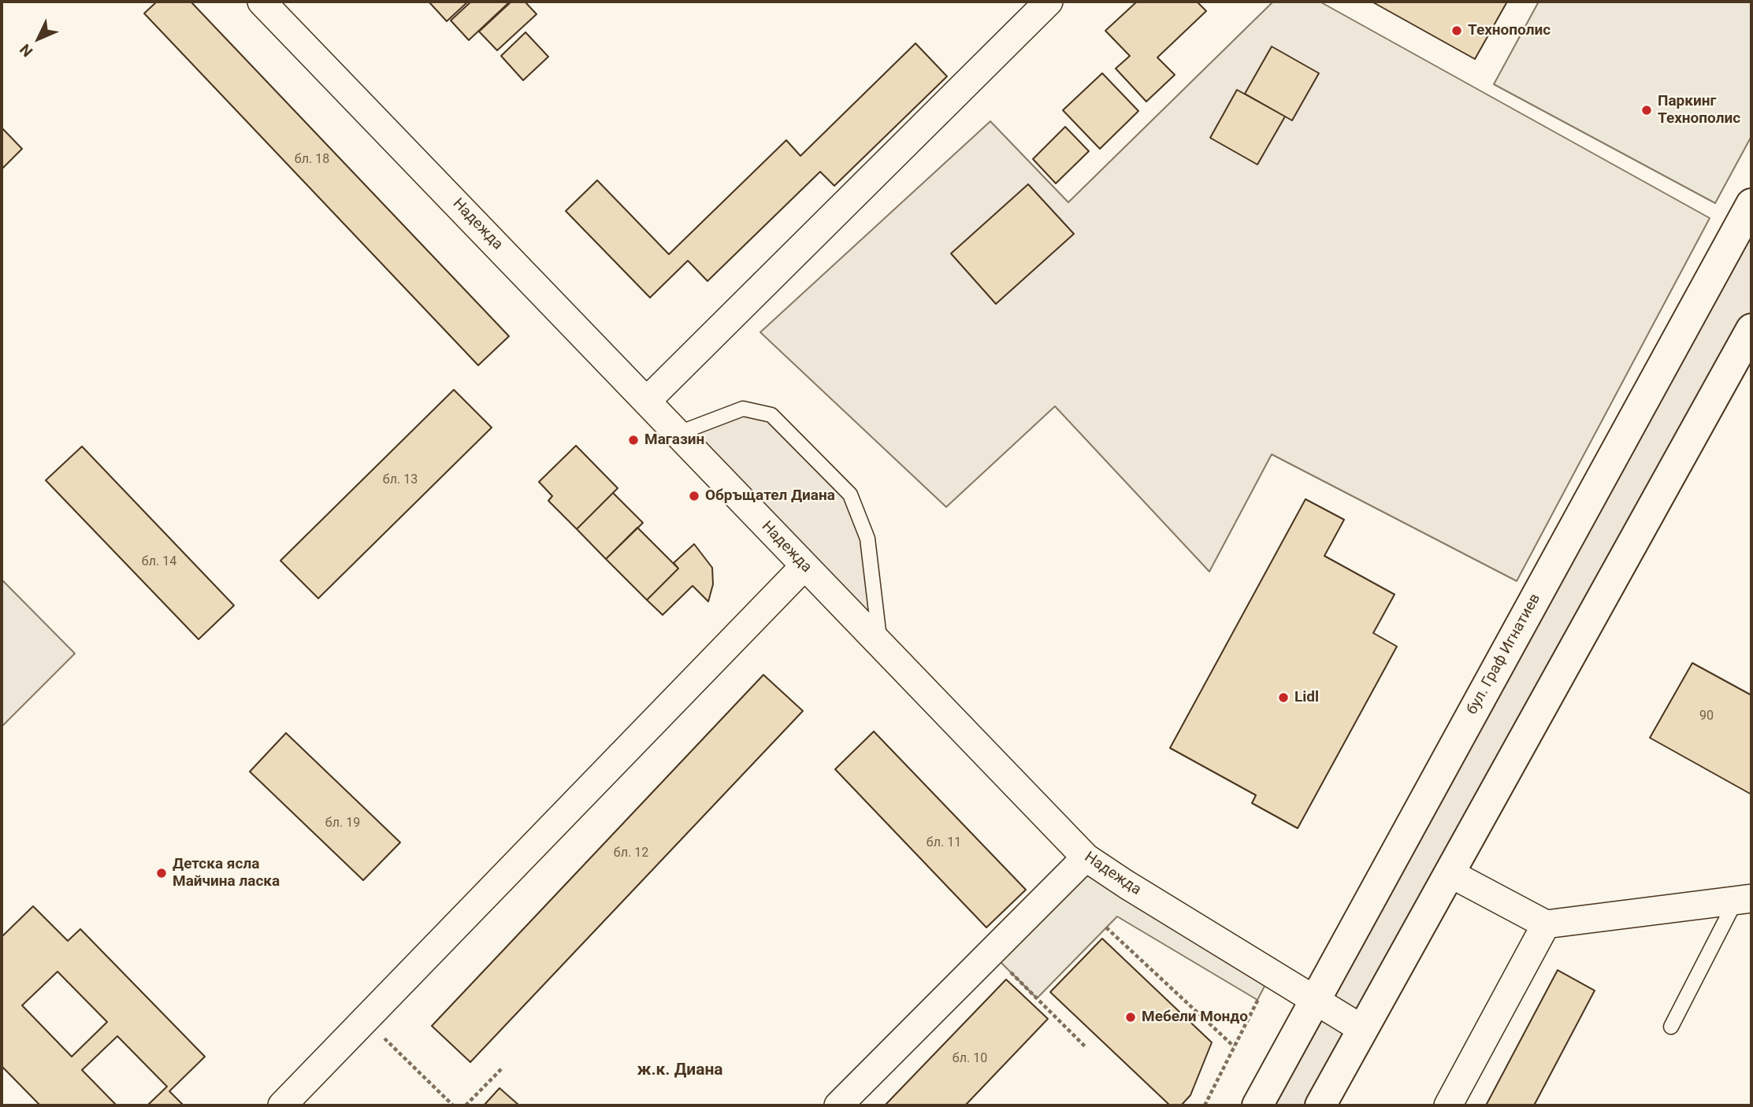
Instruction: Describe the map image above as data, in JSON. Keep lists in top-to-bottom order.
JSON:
{
  "streets": {
    "main road": ["бул. Граф Игнатиев"],
    "street": ["Надежда"]
  },
  "crossings": [
    ["Надежда", "бул. Граф Игнатиев"]
  ],
  "districts": ["ж.к. Диана"],
  "places": [
    "Технополис",
    "Паркинг Технополис",
    "Магазин",
    "Обръщател Диана",
    "Lidl",
    "Детска ясла Майчина ласка",
    "Мебели Мондо"
  ],
  "house_numbers": [
    "бл. 18",
    "бл. 13",
    "бл. 14",
    "90",
    "бл. 19",
    "бл. 11",
    "бл. 12",
    "бл. 10"
  ],
  "north": "bottom left"
}
